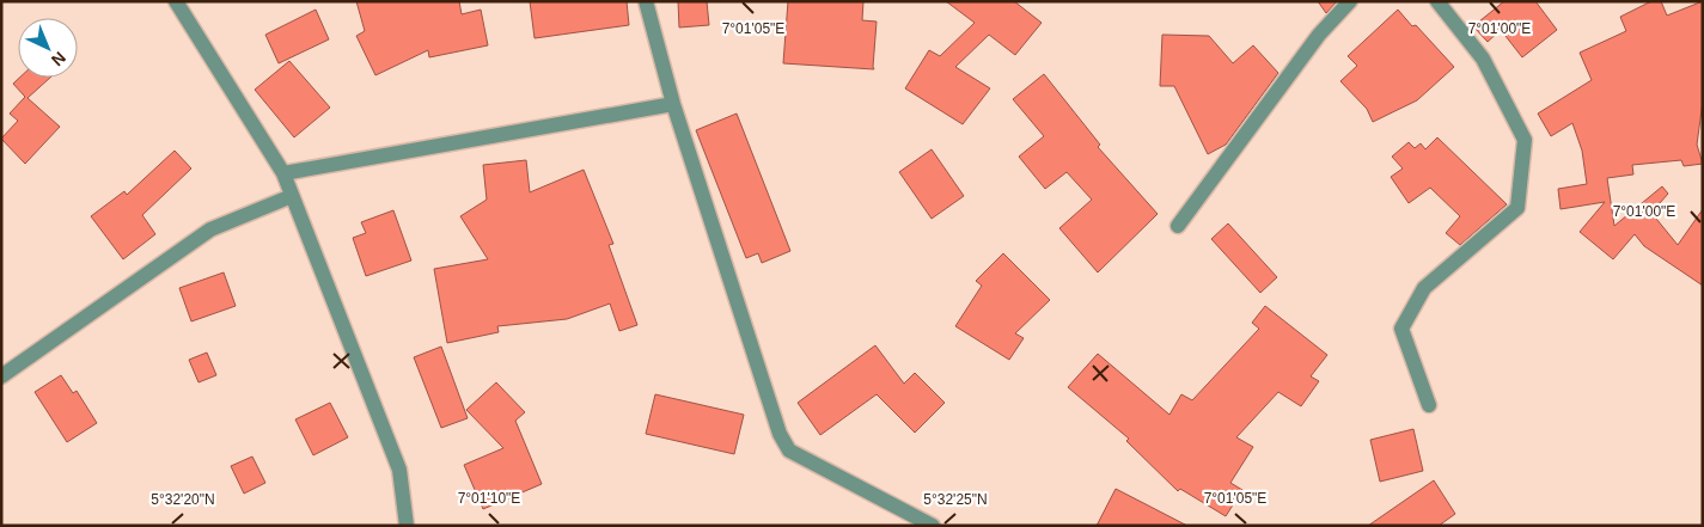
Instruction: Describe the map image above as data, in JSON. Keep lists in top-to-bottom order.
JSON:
{
  "north": "bottom right",
  "coordinates": [
    "7°01'05\"E",
    "7°01'00\"E",
    "7°01'10\"E",
    "5°32'20\"N",
    "5°32'25\"N"
  ]
}
